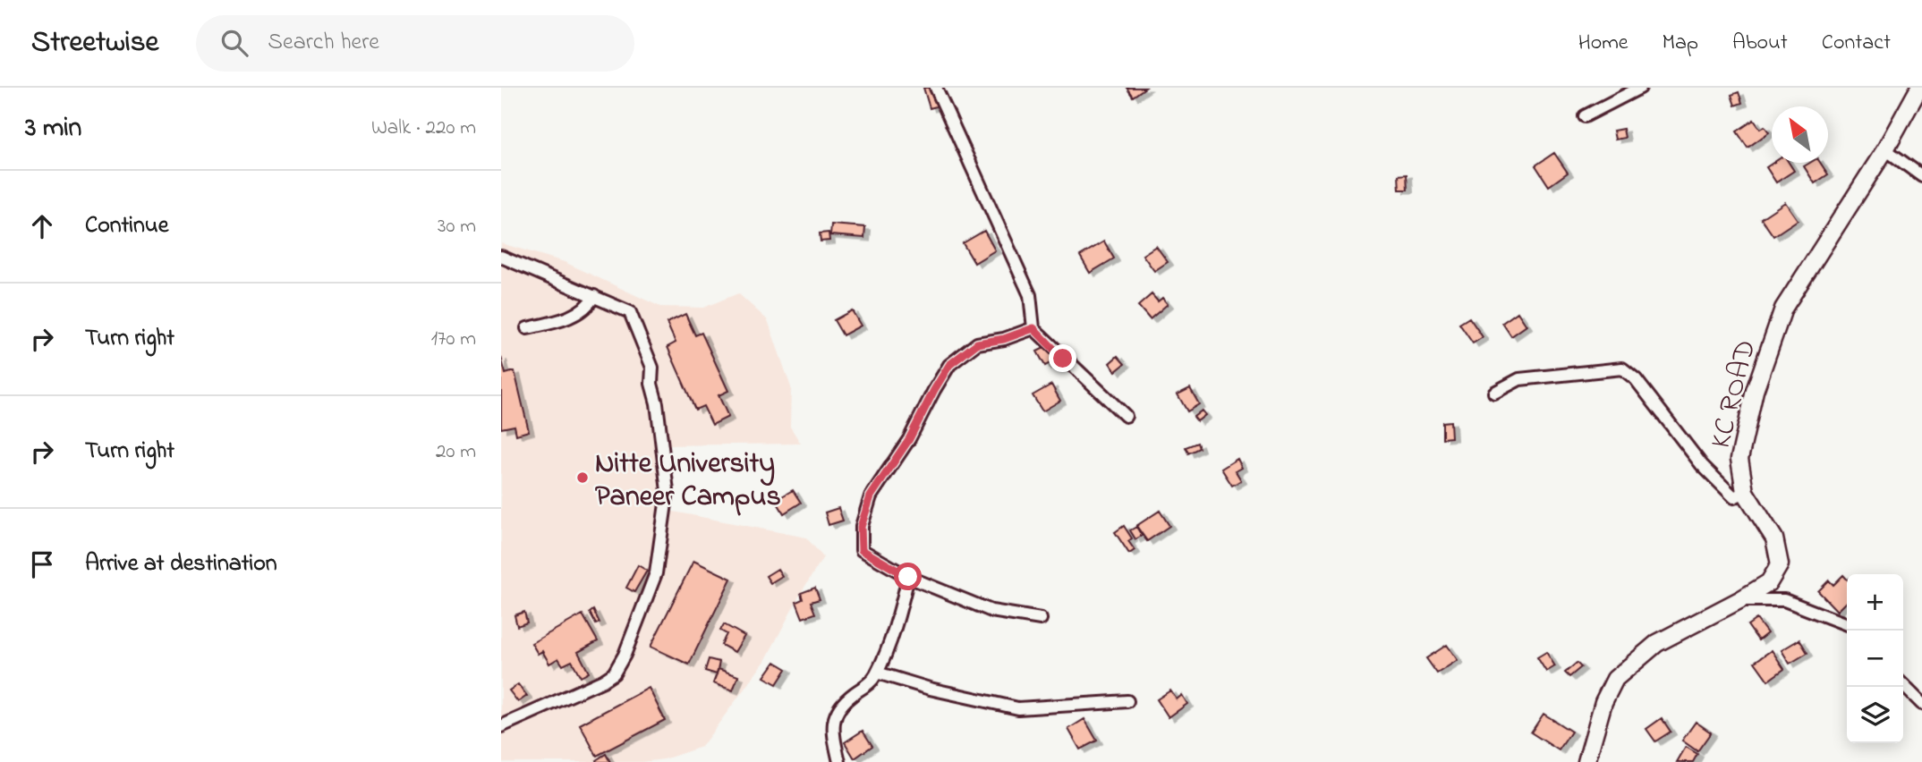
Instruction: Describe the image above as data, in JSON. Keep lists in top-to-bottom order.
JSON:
{
  "streets": {
    "main road": ["KC ROAD"]
  },
  "places": ["Nitte University Paneer Campus"],
  "north": "top left",
  "page": {
    "header": "Streetwise",
    "search": "Search here",
    "nav": [
      "Home",
      "Map",
      "About",
      "Contact"
    ],
    "heading": ["3 min", "Walk · 220 m"],
    "list": [
      ["Continue", "30 m"],
      ["Turn right", "170 m"],
      ["Turn right", "20 m"],
      "Arrive at destination"
    ],
    "map_buttons": ["+", "−"]
  }
}
